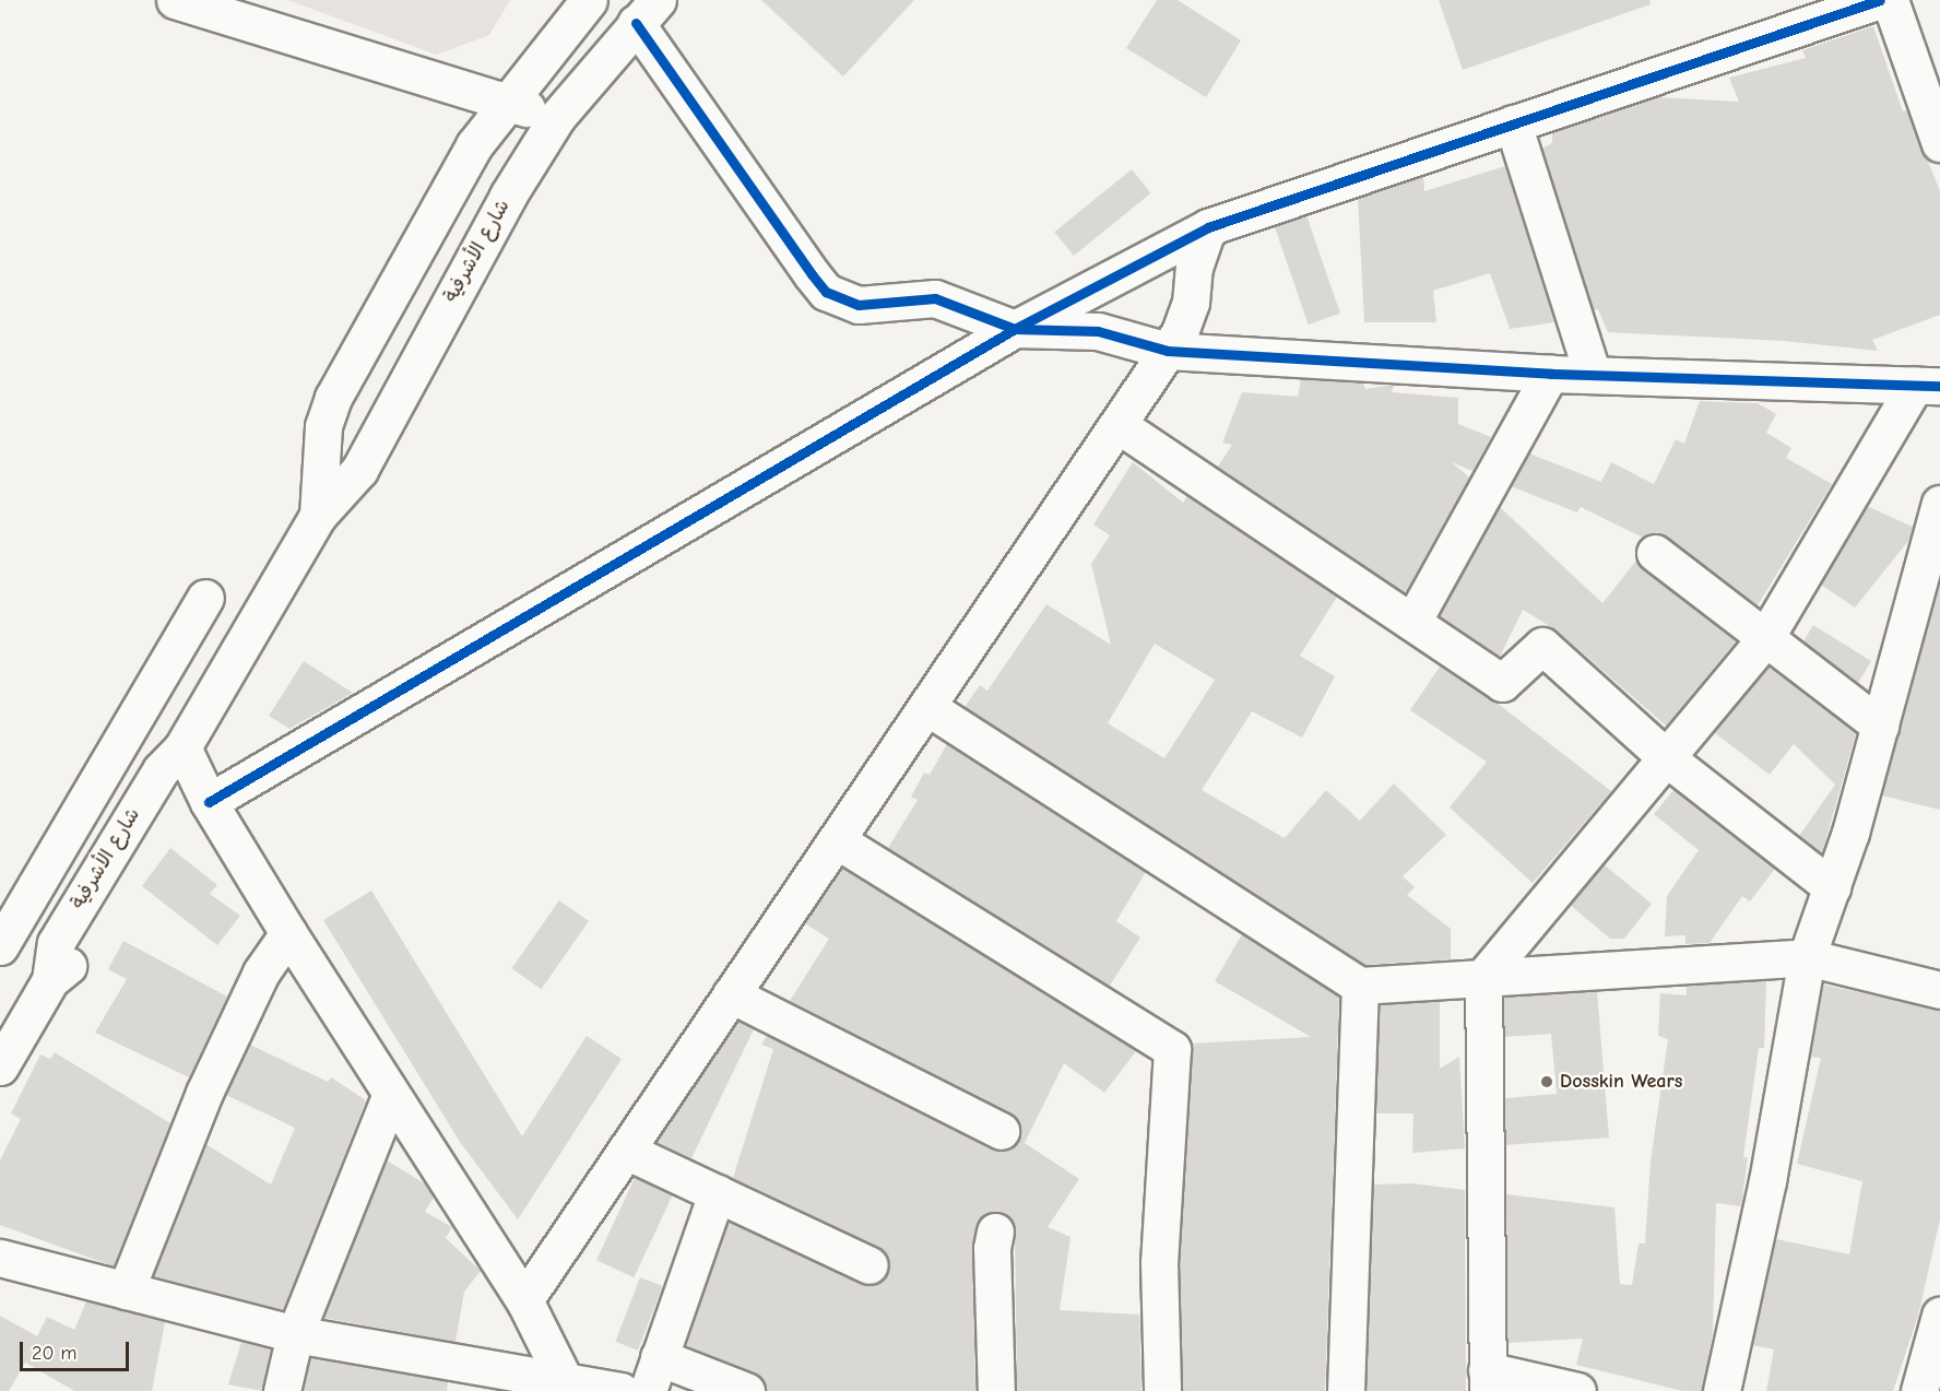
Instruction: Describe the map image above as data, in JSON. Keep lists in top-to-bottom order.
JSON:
{
  "streets": {
    "street": ["شارع الأشرفية"]
  },
  "places": ["Dosskin Wears"],
  "scale_bar": "20 m"
}
